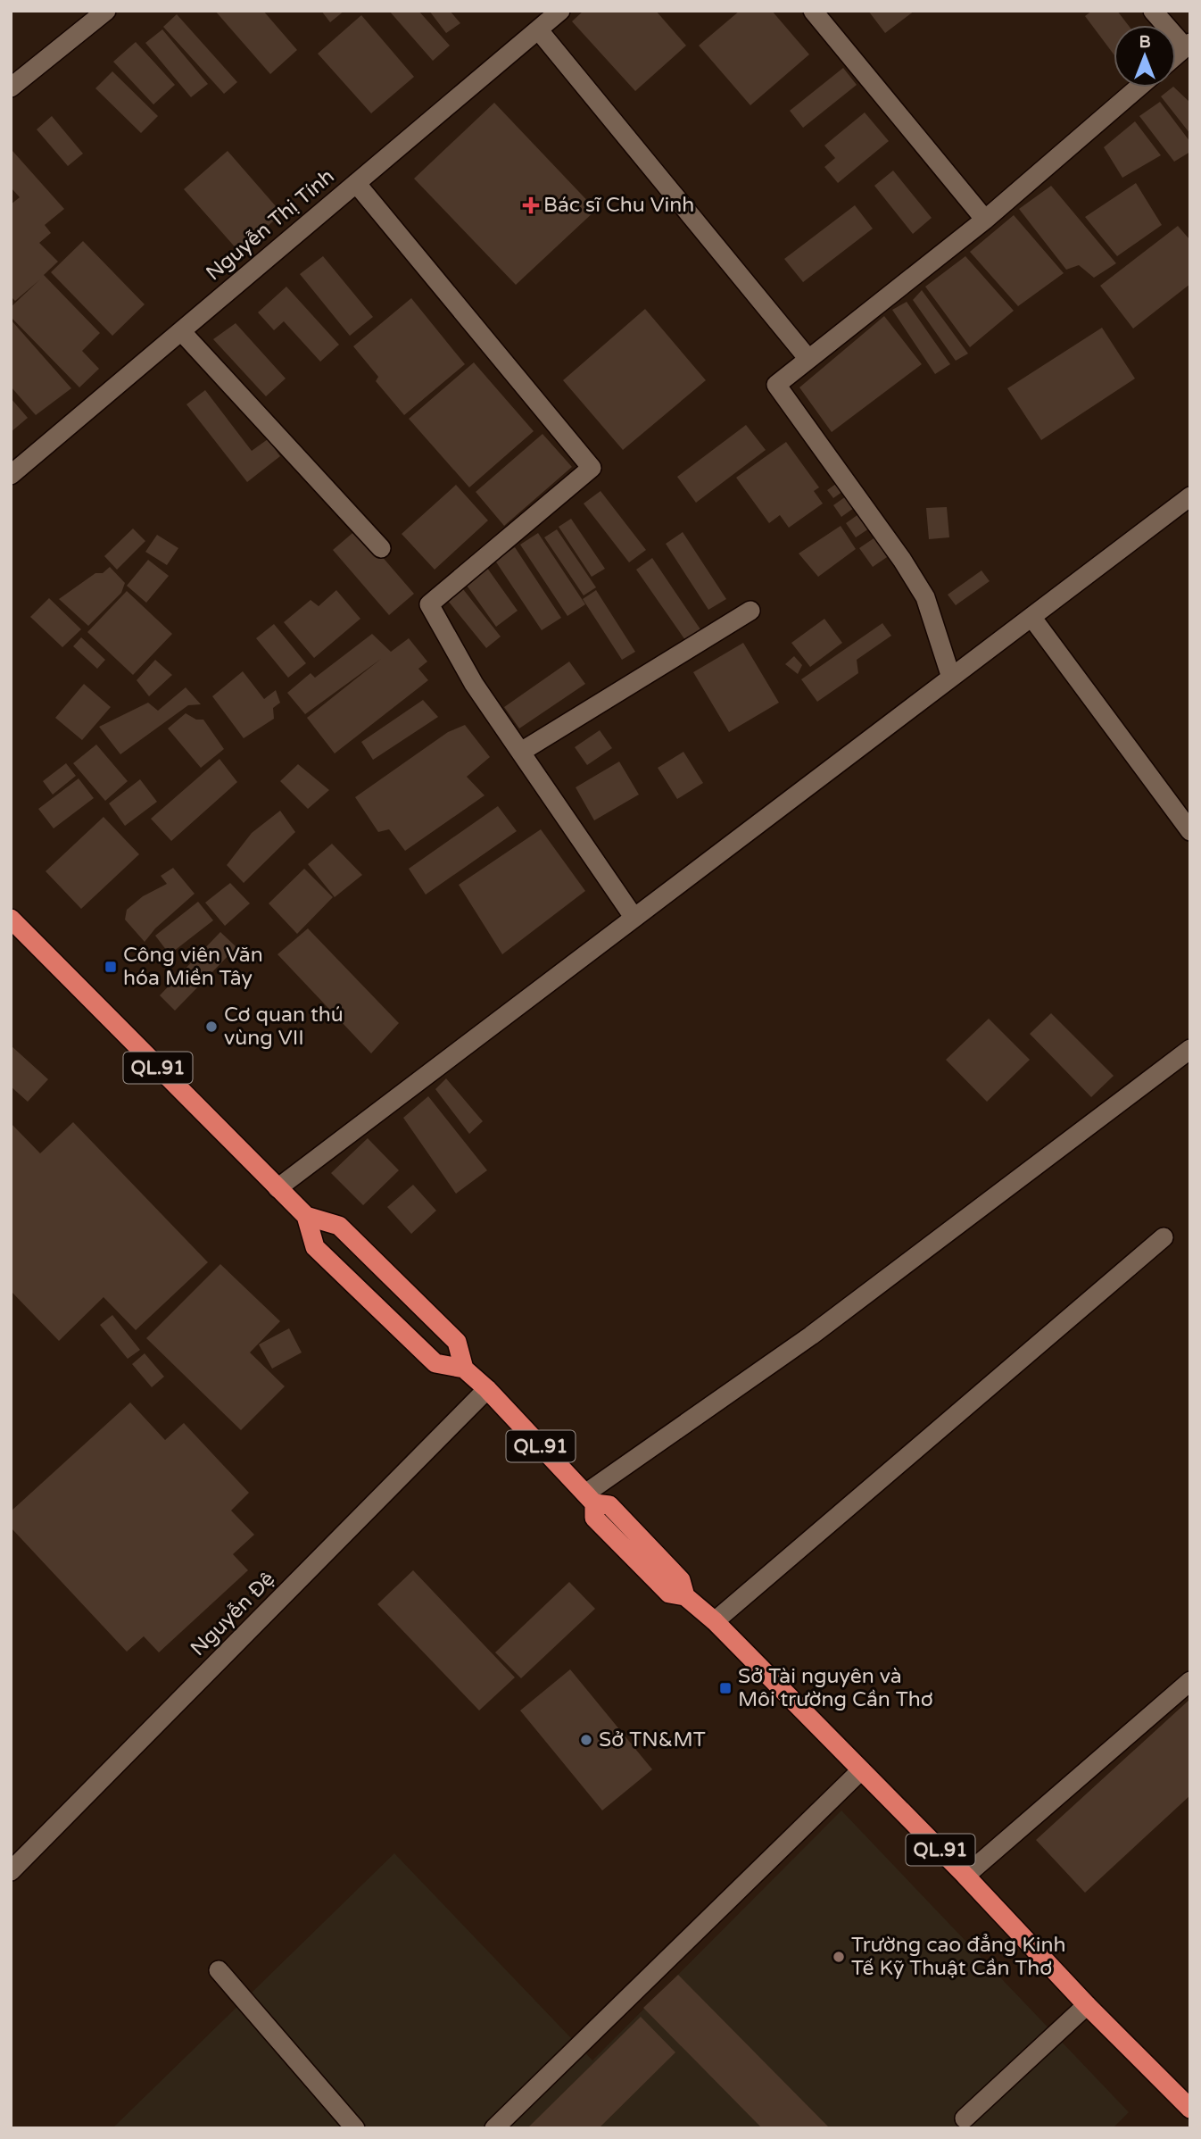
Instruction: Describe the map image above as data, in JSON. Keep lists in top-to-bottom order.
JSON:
{
  "streets": {
    "highway": ["QL.91"],
    "street": ["Nguyễn Thị Tính", "Nguyễn Đệ"]
  },
  "crossings": [
    ["QL.91", "Nguyễn Đệ"]
  ],
  "places": {
    "health": ["Bác sĩ Chu Vinh"],
    "transit": ["Công viên Văn hóa Miền Tây", "Sở Tài nguyên và Môi trường Cần Thơ"],
    "other": ["Cơ quan thú vùng VII", "Sở TN&MT", "Trường cao đẳng Kinh Tế Kỹ Thuật Cần Thơ"]
  },
  "north": "top"
}
